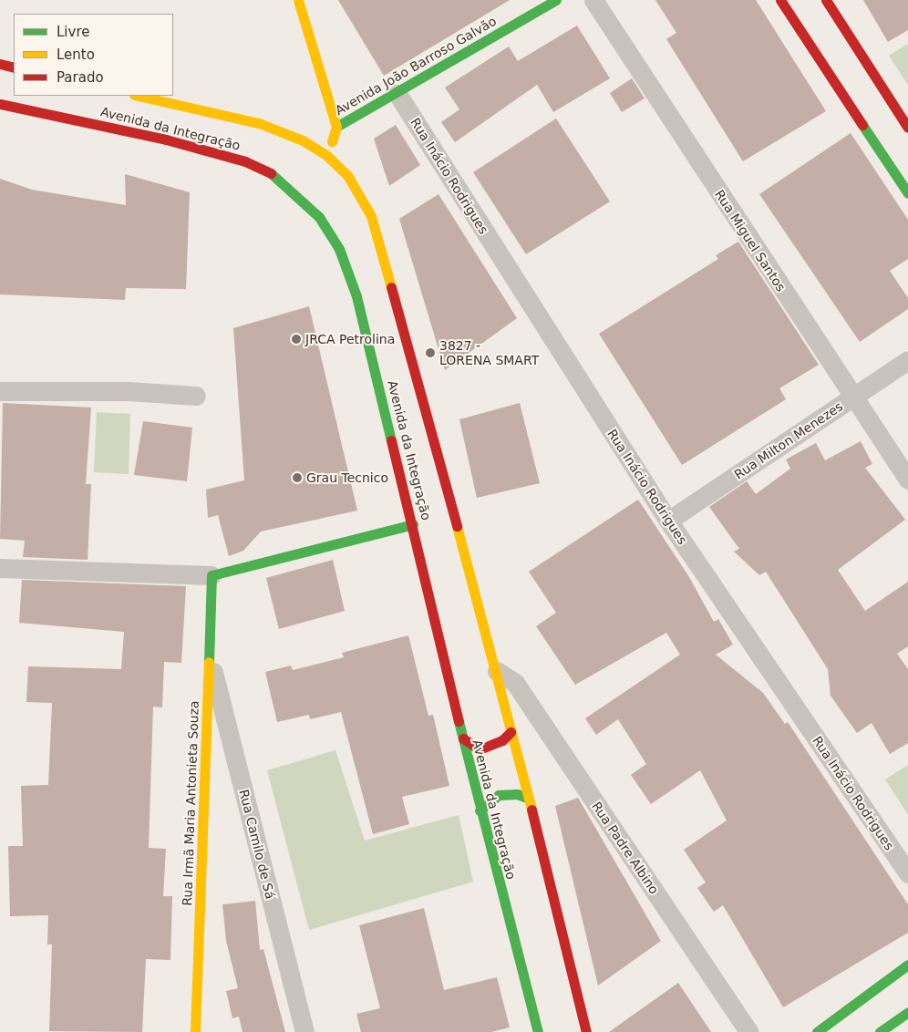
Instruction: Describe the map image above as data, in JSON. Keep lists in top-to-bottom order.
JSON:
{
  "streets": {
    "main road": ["Avenida João Barroso Galvão", "Avenida da Integração", "Rua Irmã Maria Antonieta Souza"],
    "street": [
      "Rua Inácio Rodrigues",
      "Rua Miguel Santos",
      "Rua Milton Menezes",
      "Rua Camilo de Sá",
      "Rua Padre Albino"
    ]
  },
  "crossings": [
    ["Avenida João Barroso Galvão", "Rua Inácio Rodrigues"],
    ["Avenida da Integração", "Rua Padre Albino"],
    ["Rua Inácio Rodrigues", "Rua Milton Menezes"],
    ["Rua Miguel Santos", "Rua Milton Menezes"],
    ["Rua Irmã Maria Antonieta Souza", "Rua Camilo de Sá"]
  ],
  "places": ["JRCA Petrolina", "3827 - LORENA SMART", "Grau Tecnico"],
  "legend": ["Livre", "Lento", "Parado"]
}
